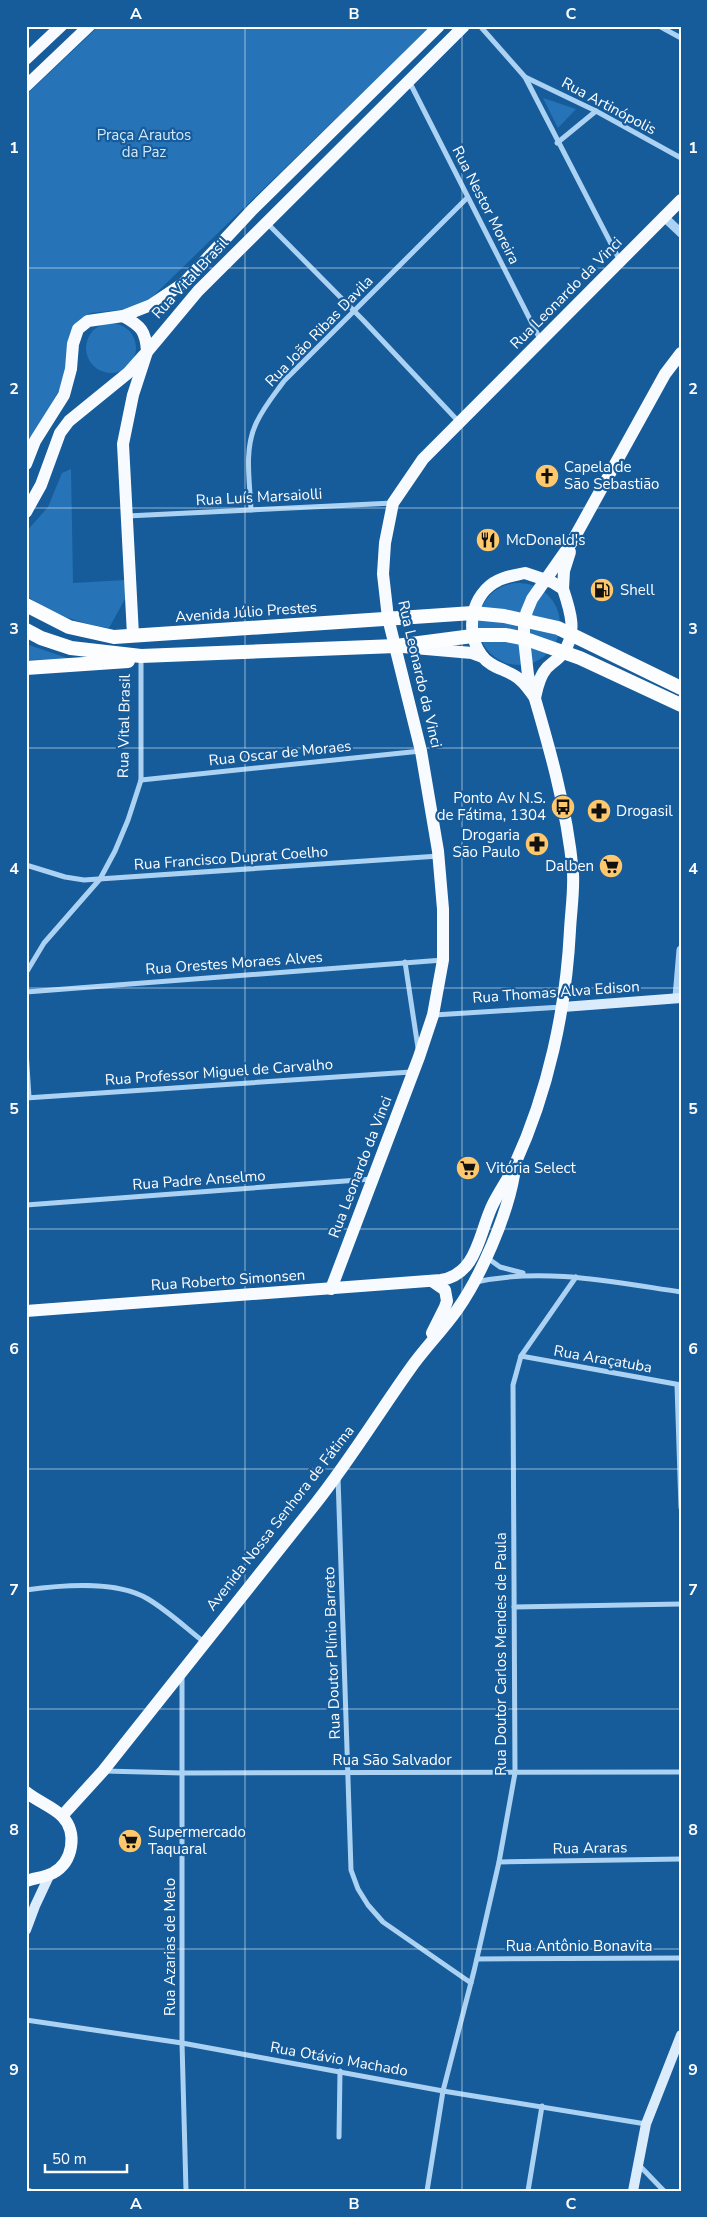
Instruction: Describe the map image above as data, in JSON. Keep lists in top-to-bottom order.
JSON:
{
  "streets": {
    "highway": ["Avenida Júlio Prestes"],
    "main road": [
      "Rua Vital Brasil",
      "Rua Leonardo da Vinci",
      "Rua Thomas Alva Edison",
      "Rua Roberto Simonsen",
      "Avenida Nossa Senhora de Fátima"
    ],
    "street": [
      "Rua Artinópolis",
      "Rua Nestor Moreira",
      "Rua João Ribas Davila",
      "Rua Luís Marsaiolli",
      "Rua Oscar de Moraes",
      "Rua Francisco Duprat Coelho",
      "Rua Orestes Moraes Alves",
      "Rua Professor Miguel de Carvalho",
      "Rua Padre Anselmo",
      "Rua Araçatuba",
      "Rua Doutor Plínio Barreto",
      "Rua Doutor Carlos Mendes de Paula",
      "Rua São Salvador",
      "Rua Araras",
      "Rua Antônio Bonavita",
      "Rua Azarias de Melo",
      "Rua Otávio Machado"
    ]
  },
  "crossings": [
    ["Rua Nestor Moreira", "Rua Vital Brasil"],
    ["Rua Nestor Moreira", "Rua Leonardo da Vinci"],
    ["Rua Nestor Moreira", "Rua João Ribas Davila"],
    ["Rua Vital Brasil", "Rua Luís Marsaiolli"],
    ["Rua Vital Brasil", "Avenida Júlio Prestes"],
    ["Rua Vital Brasil", "Rua Oscar de Moraes"],
    ["Rua Vital Brasil", "Rua Francisco Duprat Coelho"],
    ["Rua Leonardo da Vinci", "Rua Luís Marsaiolli"],
    ["Rua Leonardo da Vinci", "Avenida Júlio Prestes"],
    ["Rua Leonardo da Vinci", "Rua Oscar de Moraes"],
    ["Rua Leonardo da Vinci", "Rua Francisco Duprat Coelho"],
    ["Rua Leonardo da Vinci", "Rua Orestes Moraes Alves"],
    ["Rua Leonardo da Vinci", "Rua Thomas Alva Edison"],
    ["Rua Leonardo da Vinci", "Rua Professor Miguel de Carvalho"],
    ["Rua Leonardo da Vinci", "Rua Padre Anselmo"],
    ["Rua Leonardo da Vinci", "Rua Roberto Simonsen"],
    ["Rua João Ribas Davila", "Rua Luís Marsaiolli"],
    ["Avenida Júlio Prestes", "Avenida Nossa Senhora de Fátima"],
    ["Rua Thomas Alva Edison", "Avenida Nossa Senhora de Fátima"],
    ["Rua Roberto Simonsen", "Avenida Nossa Senhora de Fátima"],
    ["Rua Araçatuba", "Rua Doutor Carlos Mendes de Paula"],
    ["Avenida Nossa Senhora de Fátima", "Rua Doutor Plínio Barreto"],
    ["Avenida Nossa Senhora de Fátima", "Rua São Salvador"],
    ["Avenida Nossa Senhora de Fátima", "Rua Azarias de Melo"],
    ["Rua Doutor Plínio Barreto", "Rua Doutor Carlos Mendes de Paula"],
    ["Rua Doutor Plínio Barreto", "Rua São Salvador"],
    ["Rua Doutor Carlos Mendes de Paula", "Rua São Salvador"],
    ["Rua Doutor Carlos Mendes de Paula", "Rua Araras"],
    ["Rua Doutor Carlos Mendes de Paula", "Rua Antônio Bonavita"],
    ["Rua Doutor Carlos Mendes de Paula", "Rua Otávio Machado"],
    ["Rua São Salvador", "Rua Azarias de Melo"],
    ["Rua Azarias de Melo", "Rua Otávio Machado"]
  ],
  "parks": ["Praça Arautos da Paz"],
  "places": {
    "church": ["Capela de São Sebastião"],
    "restaurant": ["McDonald's"],
    "fuel station": ["Shell"],
    "bus stop": ["Ponto Av N.S. de Fátima, 1304"],
    "pharmacy": ["Drogasil", "Drogaria São Paulo"],
    "supermarket": ["Dalben", "Vitória Select", "Supermercado Taquaral"]
  },
  "scale_bar": "50 m",
  "grid": {
    "columns": ["A", "B", "C"],
    "rows": [
      "1",
      "2",
      "3",
      "4",
      "5",
      "6",
      "7",
      "8",
      "9"
    ]
  }
}
